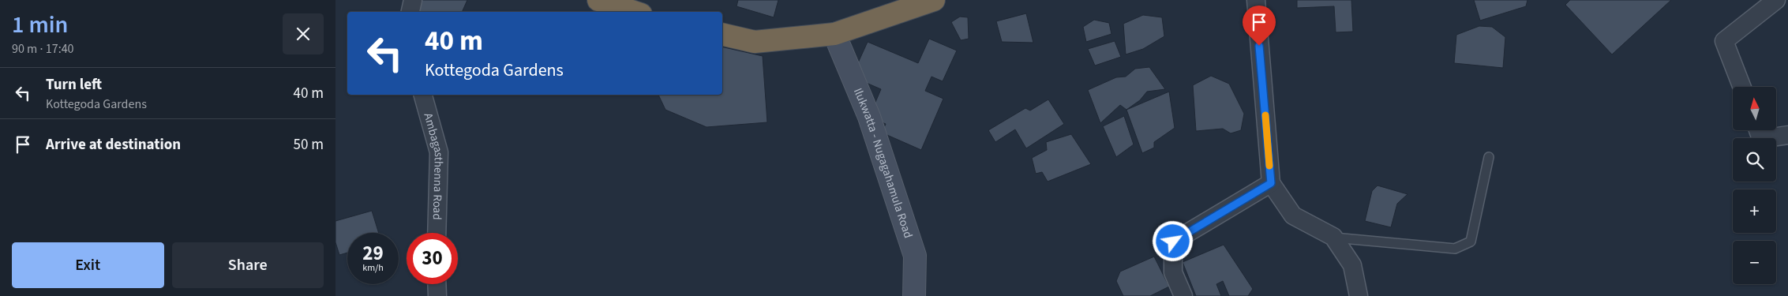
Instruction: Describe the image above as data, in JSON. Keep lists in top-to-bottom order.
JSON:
{
  "streets": {
    "street": ["Ilukwatta - Nugagahamula Road", "Ambagasthenna Road"]
  },
  "north": "top",
  "page": {
    "heading": ["1 min", "90 m · 17:40"],
    "turn": ["40 m", "Kottegoda Gardens"],
    "list": [
      {
        "name": "Turn left",
        "note": "Kottegoda Gardens",
        "value": "40 m"
      },
      {
        "name": "Arrive at destination",
        "value": "50 m"
      }
    ],
    "map_buttons": ["+", "−"],
    "speed": "29 km/h",
    "limit": "30",
    "buttons": ["Exit", "Share"]
  }
}
